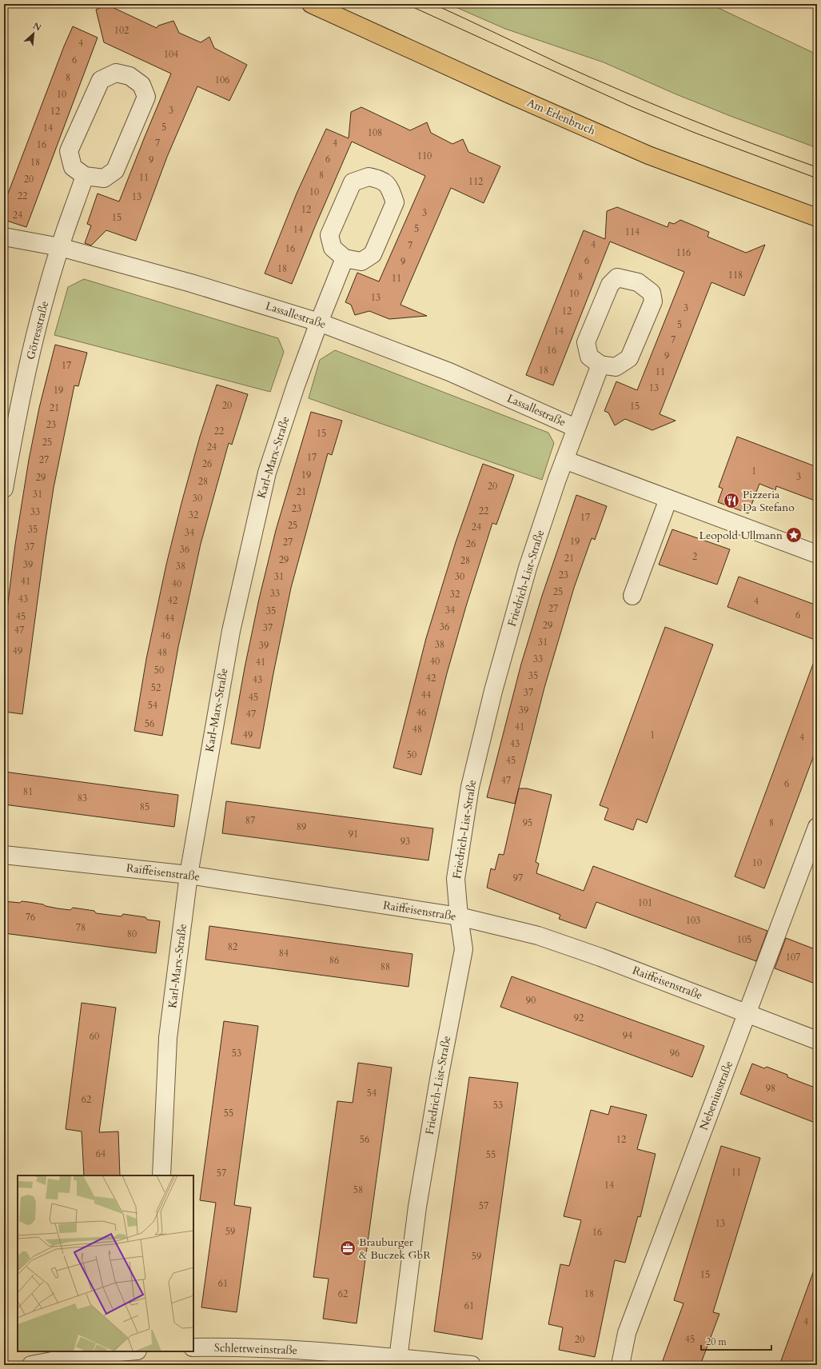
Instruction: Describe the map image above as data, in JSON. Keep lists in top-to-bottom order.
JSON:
{
  "streets": {
    "main road": ["Am Erlenbruch"],
    "street": [
      "Lassallestraße",
      "Görresstraße",
      "Karl-Marx-Straße",
      "Friedrich-List-Straße",
      "Raiffeisenstraße",
      "Nebeniusstraße",
      "Schlettweinstraße"
    ]
  },
  "crossings": [
    ["Lassallestraße", "Görresstraße"],
    ["Lassallestraße", "Karl-Marx-Straße"],
    ["Lassallestraße", "Friedrich-List-Straße"],
    ["Karl-Marx-Straße", "Raiffeisenstraße"],
    ["Friedrich-List-Straße", "Raiffeisenstraße"],
    ["Friedrich-List-Straße", "Schlettweinstraße"],
    ["Raiffeisenstraße", "Nebeniusstraße"]
  ],
  "places": {
    "restaurant": ["Pizzeria Da Stefano"],
    "place": ["Leopold Ullmann"],
    "office": ["Brauburger & Buczek GbR"]
  },
  "house_numbers": [
    "102",
    "4",
    "104",
    "6",
    "8",
    "106",
    "10",
    "3",
    "12",
    "5",
    "14",
    "108",
    "7",
    "4",
    "16",
    "110",
    "6",
    "9",
    "18",
    "8",
    "11",
    "20",
    "112",
    "10",
    "22",
    "13",
    "12",
    "3",
    "24",
    "15",
    "5",
    "14",
    "114",
    "4",
    "7",
    "16",
    "116",
    "6",
    "9",
    "18",
    "118",
    "8",
    "11",
    "10",
    "13",
    "3",
    "12",
    "5",
    "14",
    "7",
    "16",
    "9",
    "17",
    "18",
    "11",
    "13",
    "19",
    "20",
    "15",
    "21",
    "23",
    "22",
    "15",
    "25",
    "24",
    "17",
    "27",
    "26",
    "1",
    "19",
    "3",
    "29",
    "28",
    "20",
    "21",
    "31",
    "30",
    "23",
    "22",
    "33",
    "32",
    "17",
    "25",
    "24",
    "35",
    "34",
    "19",
    "27",
    "26",
    "37",
    "36",
    "2",
    "21",
    "29",
    "28",
    "39",
    "38",
    "23",
    "31",
    "30",
    "41",
    "40",
    "25",
    "33",
    "32",
    "43",
    "42",
    "4",
    "27",
    "34",
    "35",
    "6",
    "45",
    "44",
    "29",
    "36",
    "37",
    "47",
    "46",
    "31",
    "38",
    "39",
    "49",
    "48",
    "33",
    "40",
    "41",
    "50",
    "35",
    "42",
    "43",
    "52",
    "37",
    "44",
    "45",
    "54",
    "39",
    "46",
    "47",
    "56",
    "41",
    "48",
    "49",
    "1",
    "4",
    "43",
    "50",
    "45",
    "47",
    "6",
    "81",
    "83",
    "85",
    "87",
    "95",
    "8",
    "89",
    "91",
    "93",
    "10",
    "97",
    "101",
    "76",
    "103",
    "78",
    "80",
    "105",
    "82",
    "84",
    "107",
    "86",
    "88",
    "90",
    "92",
    "94",
    "60",
    "53",
    "96",
    "98",
    "54",
    "62",
    "53",
    "55",
    "56",
    "12",
    "64",
    "55",
    "11",
    "57",
    "14",
    "58",
    "57",
    "13",
    "59",
    "16",
    "59",
    "15",
    "61",
    "62",
    "18",
    "61",
    "4",
    "20",
    "45"
  ],
  "scale_bar": "20 m",
  "north": "top right"
}
